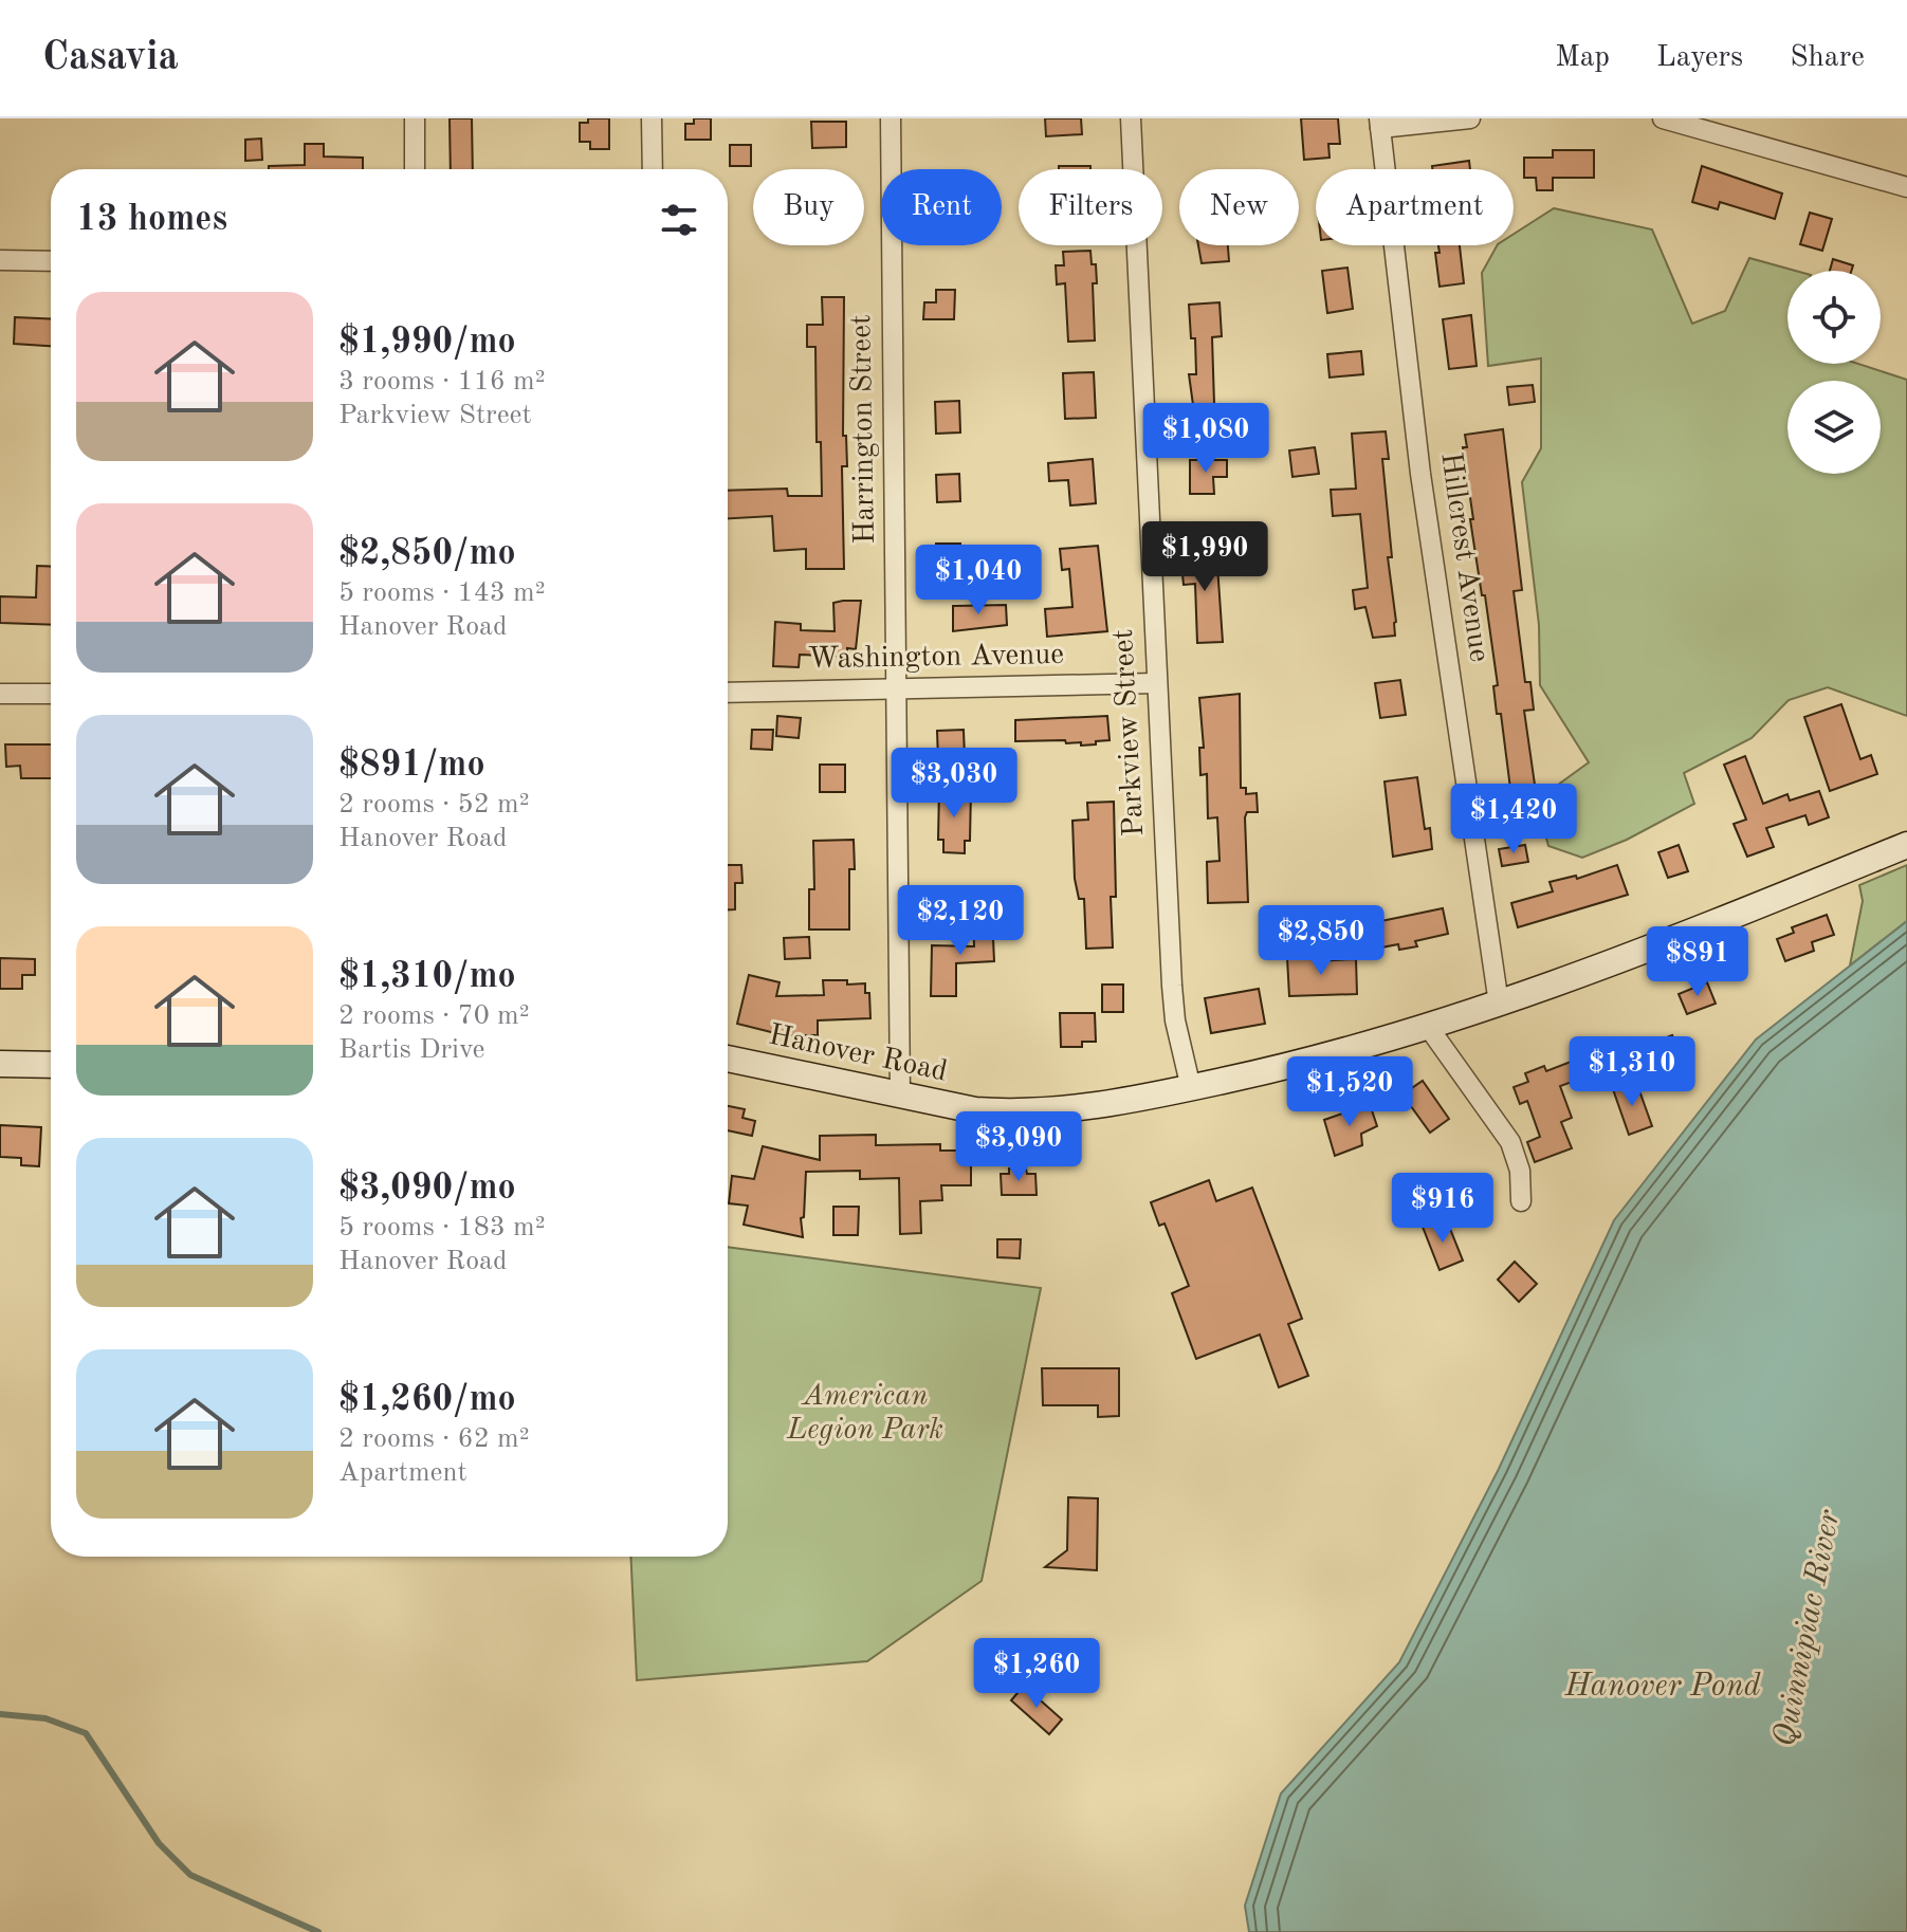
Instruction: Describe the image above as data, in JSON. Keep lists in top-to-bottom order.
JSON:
{
  "streets": {
    "main road": ["Hanover Road"],
    "street": [
      "Harrington Street",
      "Hillcrest Avenue",
      "Washington Avenue",
      "Parkview Street"
    ]
  },
  "crossings": [
    ["Harrington Street", "Washington Avenue"],
    ["Harrington Street", "Hanover Road"],
    ["Hillcrest Avenue", "Hanover Road"],
    ["Washington Avenue", "Parkview Street"],
    ["Parkview Street", "Hanover Road"]
  ],
  "water": ["Quinnipiac River", "Hanover Pond"],
  "parks": ["American Legion Park"],
  "page": {
    "header": "Casavia",
    "nav": ["Map", "Layers", "Share"],
    "chip": [
      "Buy",
      "Rent",
      "Filters",
      "New",
      "Apartment"
    ],
    "heading": "13 homes",
    "list": [
      {
        "name": "$1,990/mo",
        "note": "3 rooms · 116 m² · Parkview Street"
      },
      {
        "name": "$2,850/mo",
        "note": "5 rooms · 143 m² · Hanover Road"
      },
      {
        "name": "$891/mo",
        "note": "2 rooms · 52 m² · Hanover Road"
      },
      {
        "name": "$1,310/mo",
        "note": "2 rooms · 70 m² · Bartis Drive"
      },
      {
        "name": "$3,090/mo",
        "note": "5 rooms · 183 m² · Hanover Road"
      },
      {
        "name": "$1,260/mo",
        "note": "2 rooms · 62 m² · Apartment"
      }
    ],
    "price": [
      "$1,080",
      "$1,990",
      "$1,040",
      "$3,030",
      "$1,420",
      "$2,120",
      "$2,850",
      "$891",
      "$1,310",
      "$1,520",
      "$3,090",
      "$916",
      "$1,260"
    ]
  }
}
